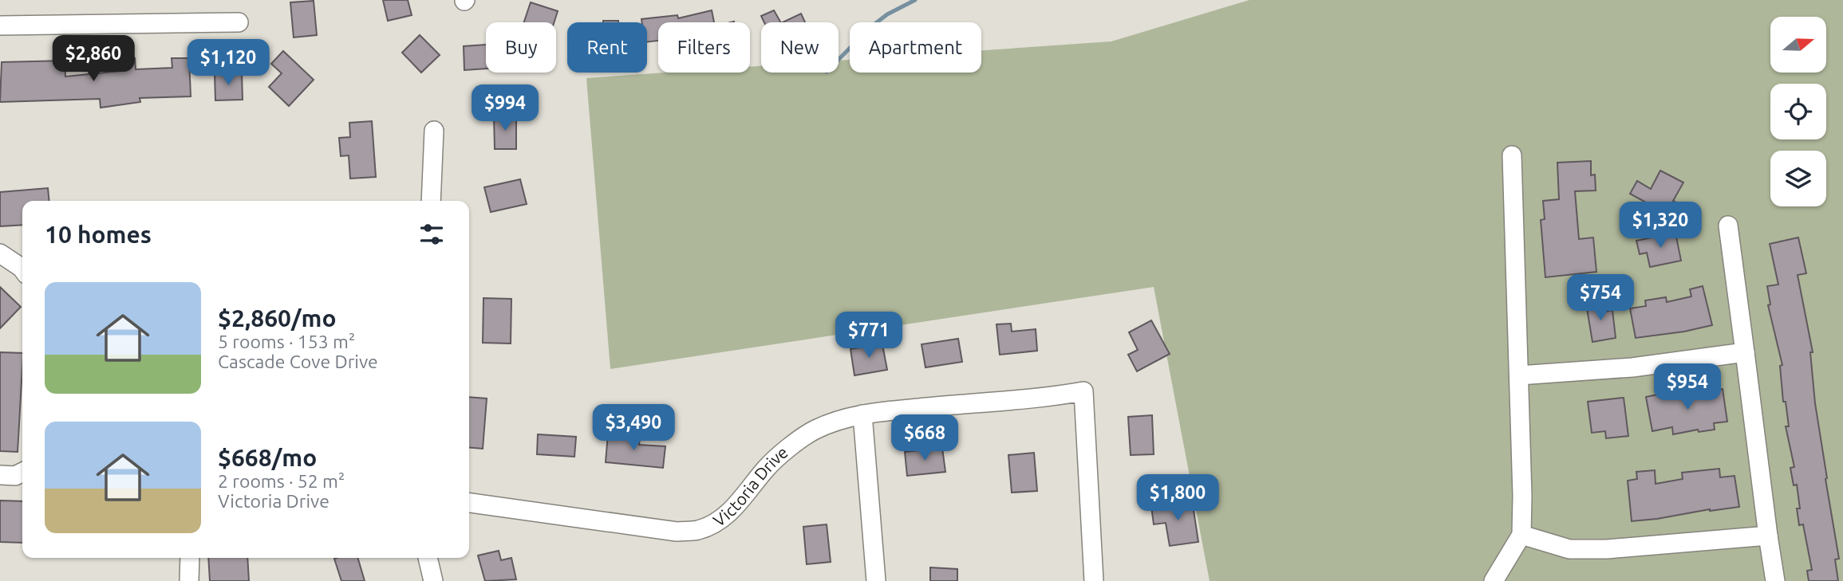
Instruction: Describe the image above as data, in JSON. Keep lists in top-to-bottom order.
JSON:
{
  "streets": {
    "street": ["Victoria Drive"]
  },
  "north": "right",
  "page": {
    "chip": [
      "Buy",
      "Rent",
      "Filters",
      "New",
      "Apartment"
    ],
    "price": [
      "$2,860",
      "$1,120",
      "$994",
      "$1,320",
      "$754",
      "$771",
      "$954",
      "$3,490",
      "$668",
      "$1,800"
    ],
    "heading": "10 homes",
    "list": [
      {
        "name": "$2,860/mo",
        "note": "5 rooms · 153 m² · Cascade Cove Drive"
      },
      {
        "name": "$668/mo",
        "note": "2 rooms · 52 m² · Victoria Drive"
      }
    ]
  }
}
